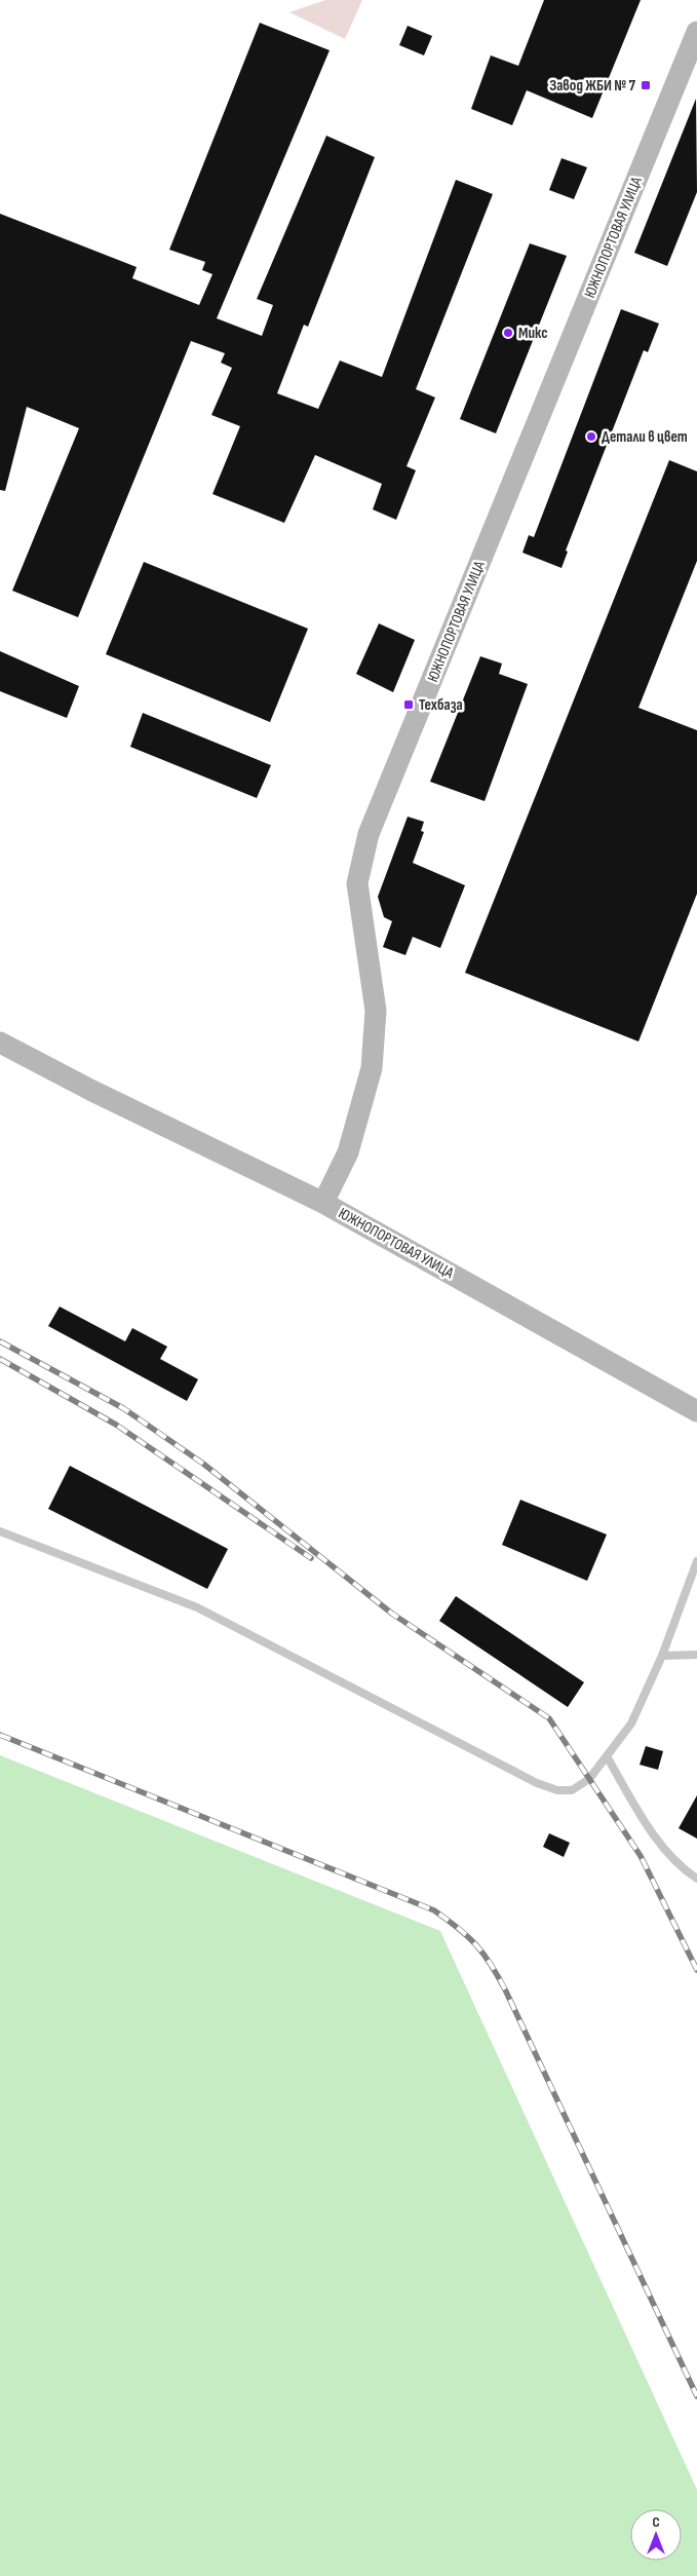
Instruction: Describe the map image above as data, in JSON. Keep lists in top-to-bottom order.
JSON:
{
  "streets": {
    "street": ["ЮЖНОПОРТОВАЯ УЛИЦА"]
  },
  "places": {
    "transit": ["Завод ЖБИ № 7", "Техбаза"],
    "other": ["Микс", "Детали в цвет"]
  },
  "north": "top"
}
